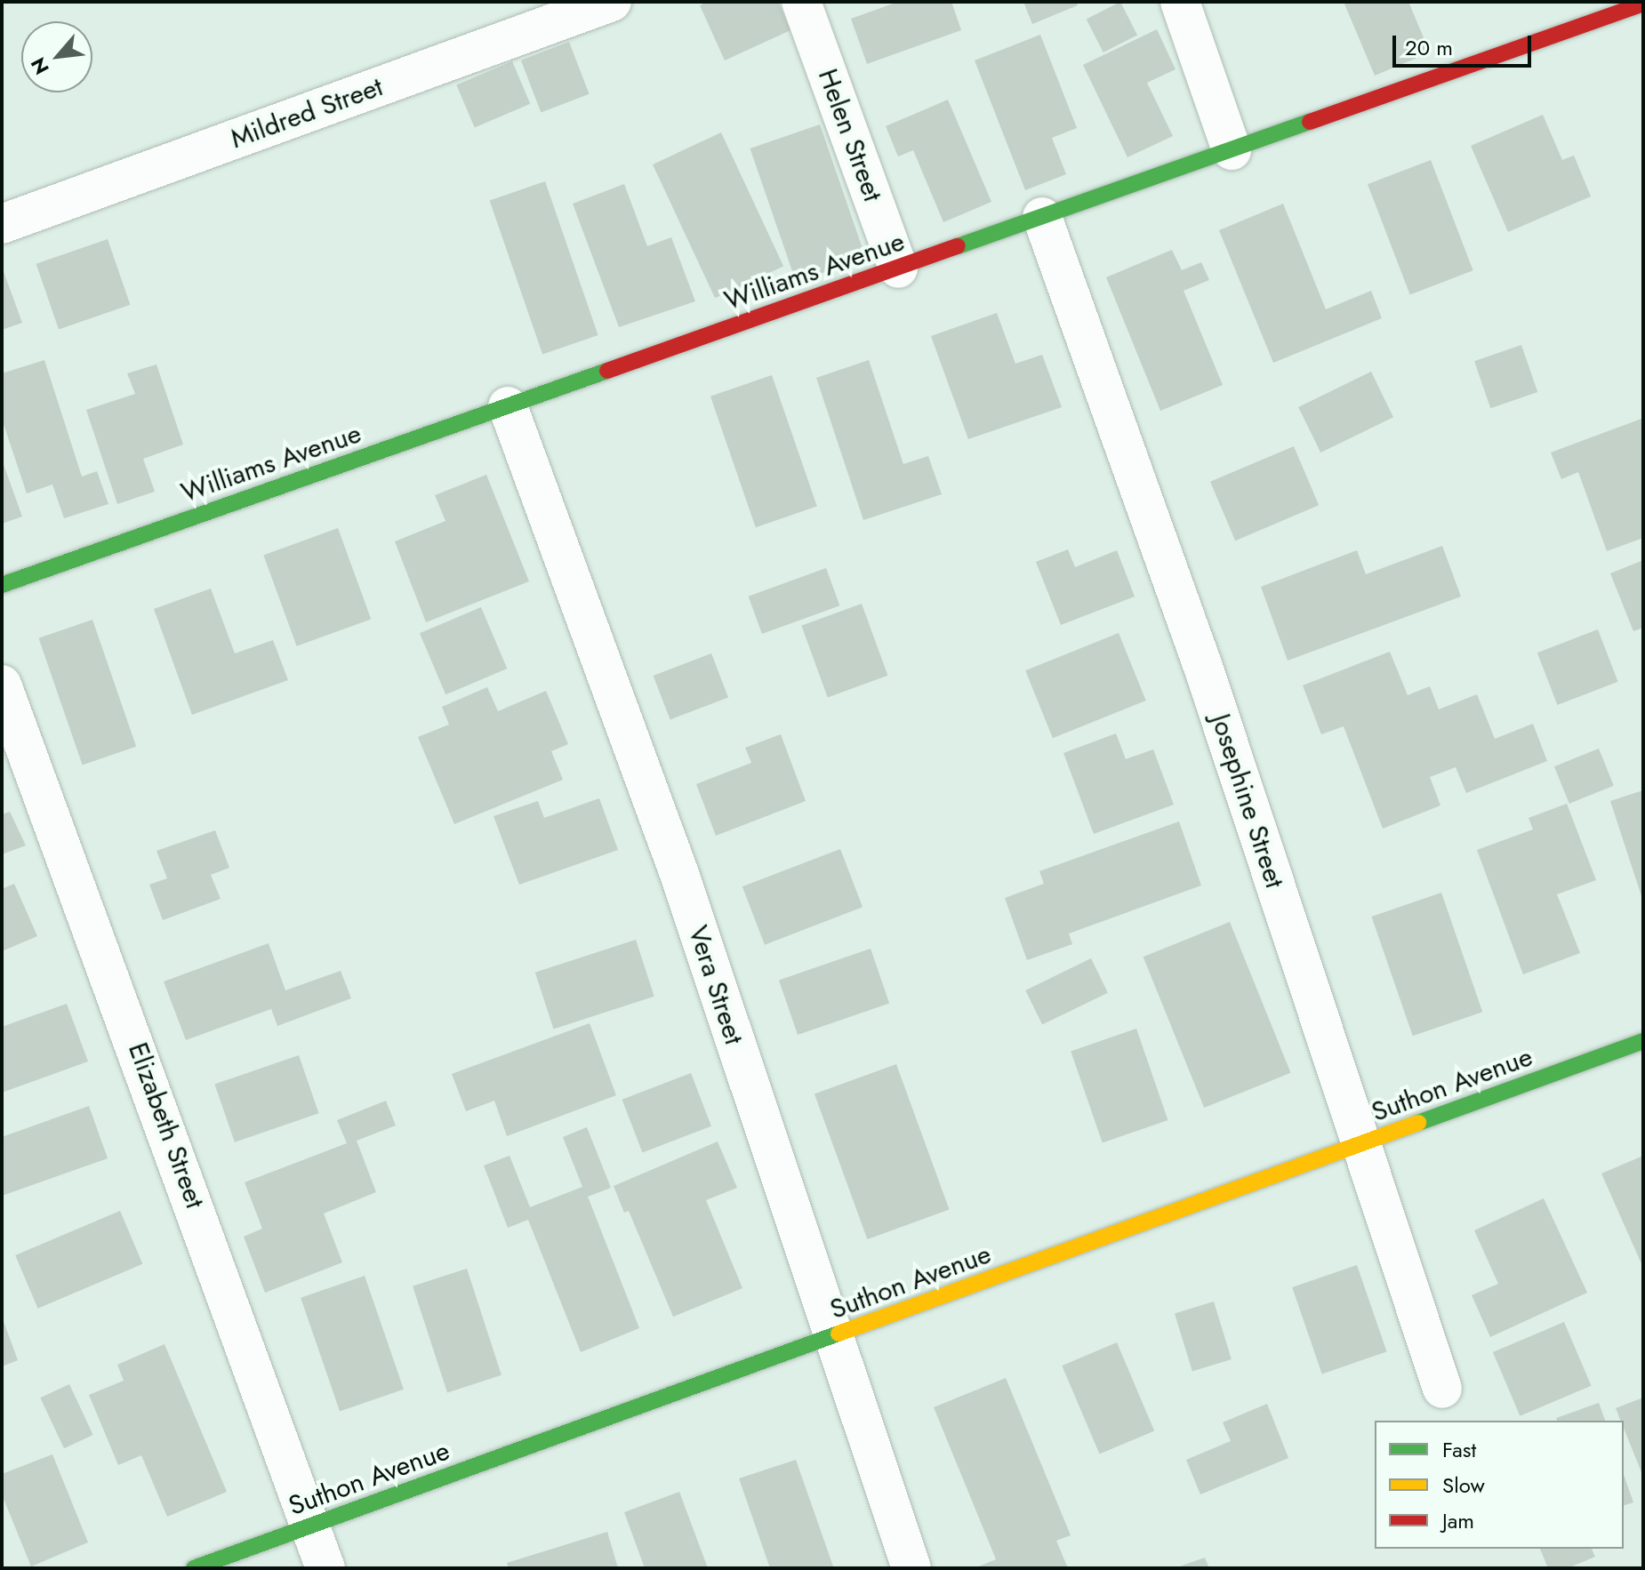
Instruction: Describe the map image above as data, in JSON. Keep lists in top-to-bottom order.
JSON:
{
  "streets": {
    "street": [
      "Mildred Street",
      "Helen Street",
      "Williams Avenue",
      "Josephine Street",
      "Vera Street",
      "Suthon Avenue",
      "Elizabeth Street"
    ]
  },
  "crossings": [
    ["Helen Street", "Williams Avenue"],
    ["Williams Avenue", "Josephine Street"],
    ["Williams Avenue", "Vera Street"],
    ["Josephine Street", "Suthon Avenue"],
    ["Vera Street", "Suthon Avenue"],
    ["Suthon Avenue", "Elizabeth Street"]
  ],
  "legend": ["Fast", "Slow", "Jam"],
  "scale_bar": "20 m",
  "north": "bottom left"
}
